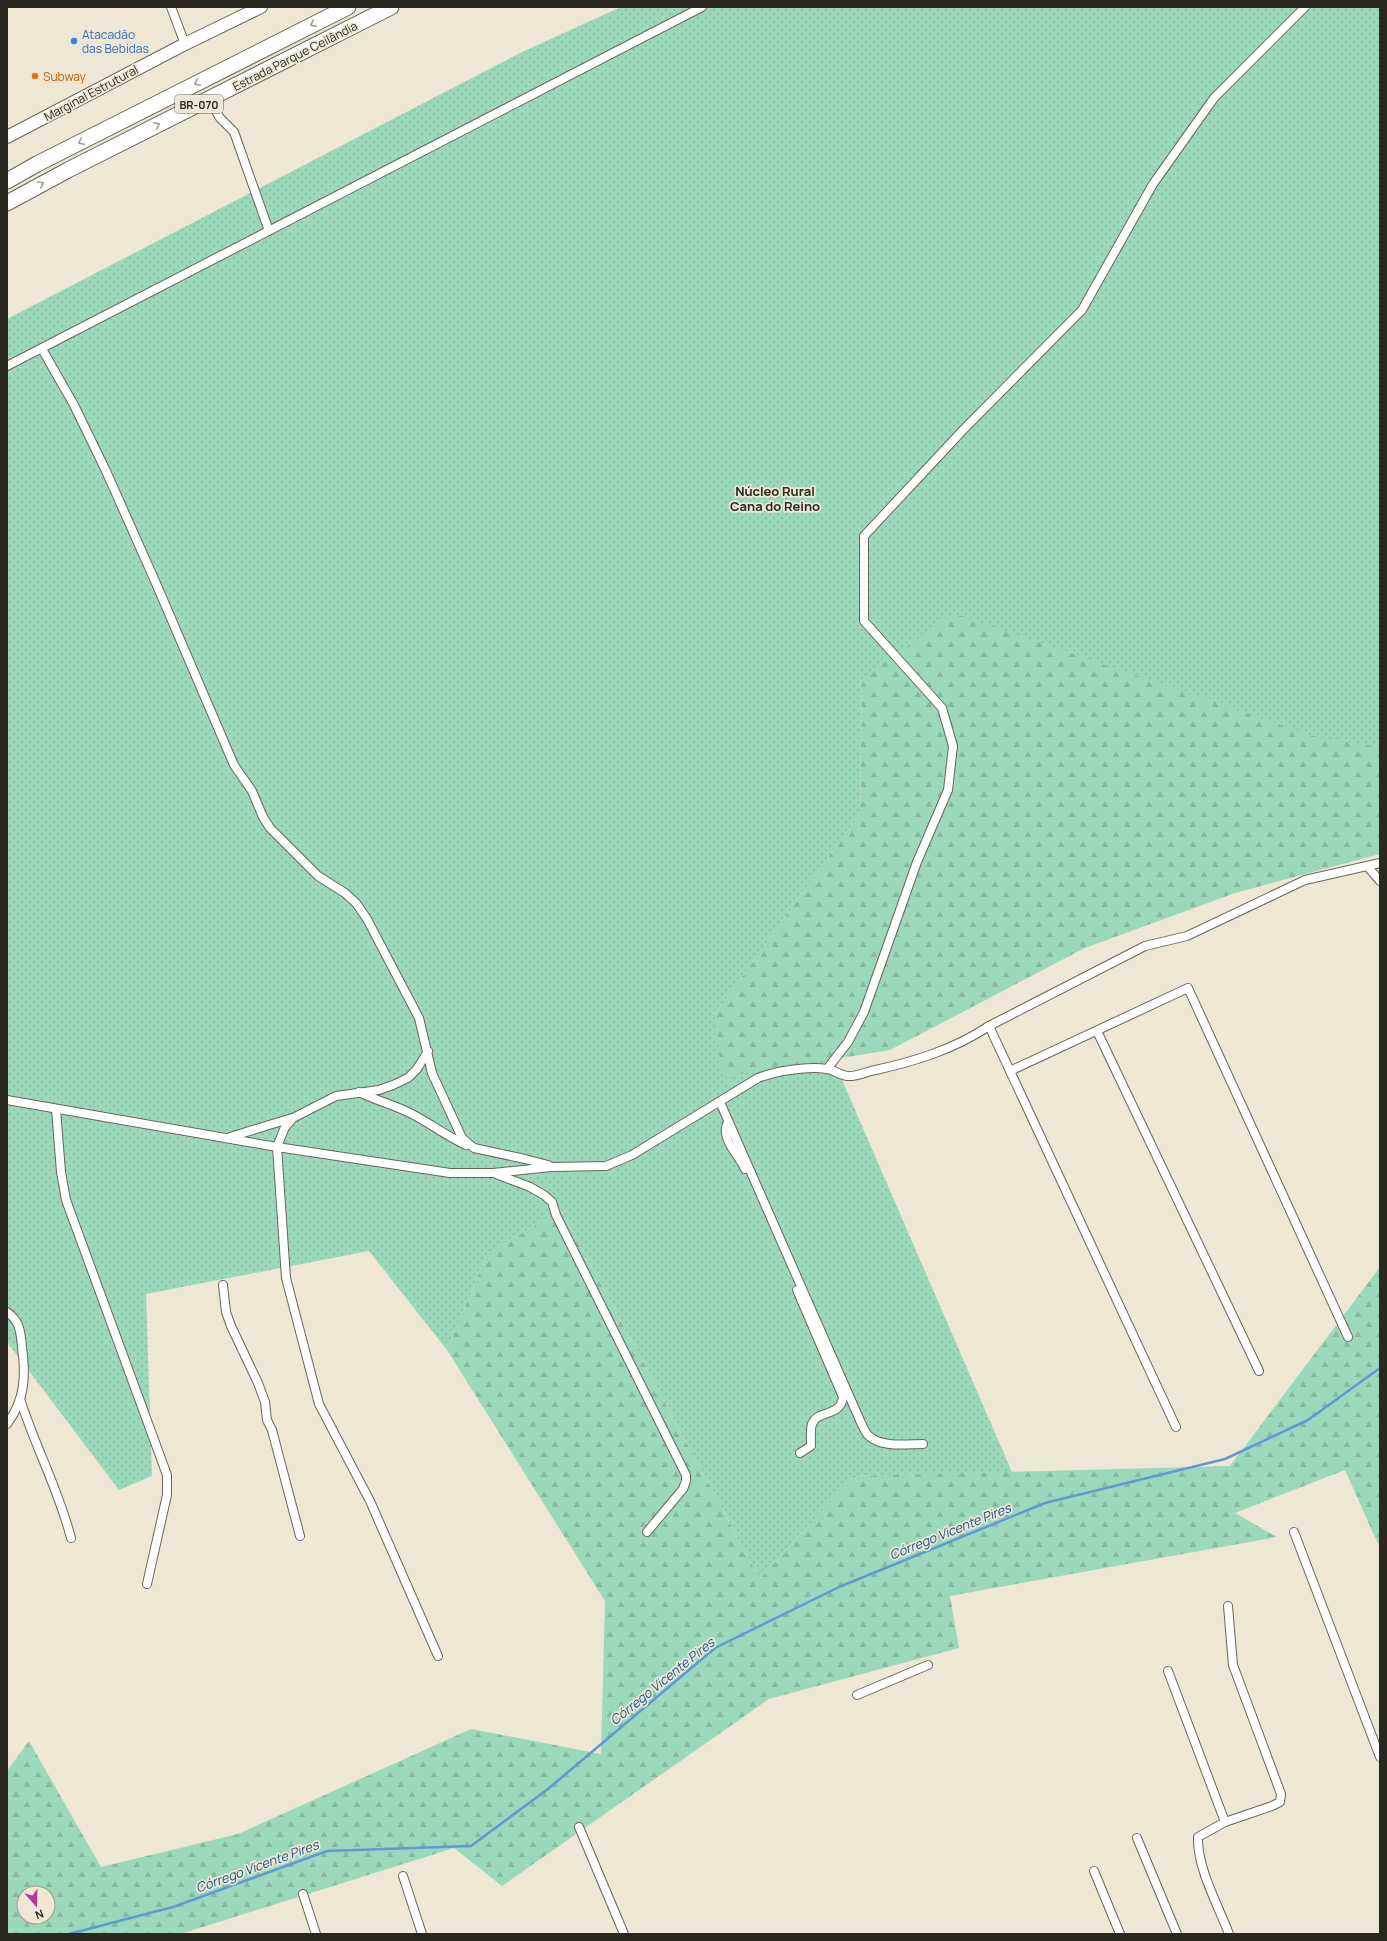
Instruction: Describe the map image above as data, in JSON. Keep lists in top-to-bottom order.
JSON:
{
  "streets": {
    "highway": ["Estrada Parque Ceilândia", "BR-070"],
    "street": ["Marginal Estrutural"]
  },
  "districts": ["Núcleo Rural Cana do Reino"],
  "water": ["Córrego Vicente Pires"],
  "places": ["Atacadão das Bebidas", "Subway"],
  "north": "bottom"
}
